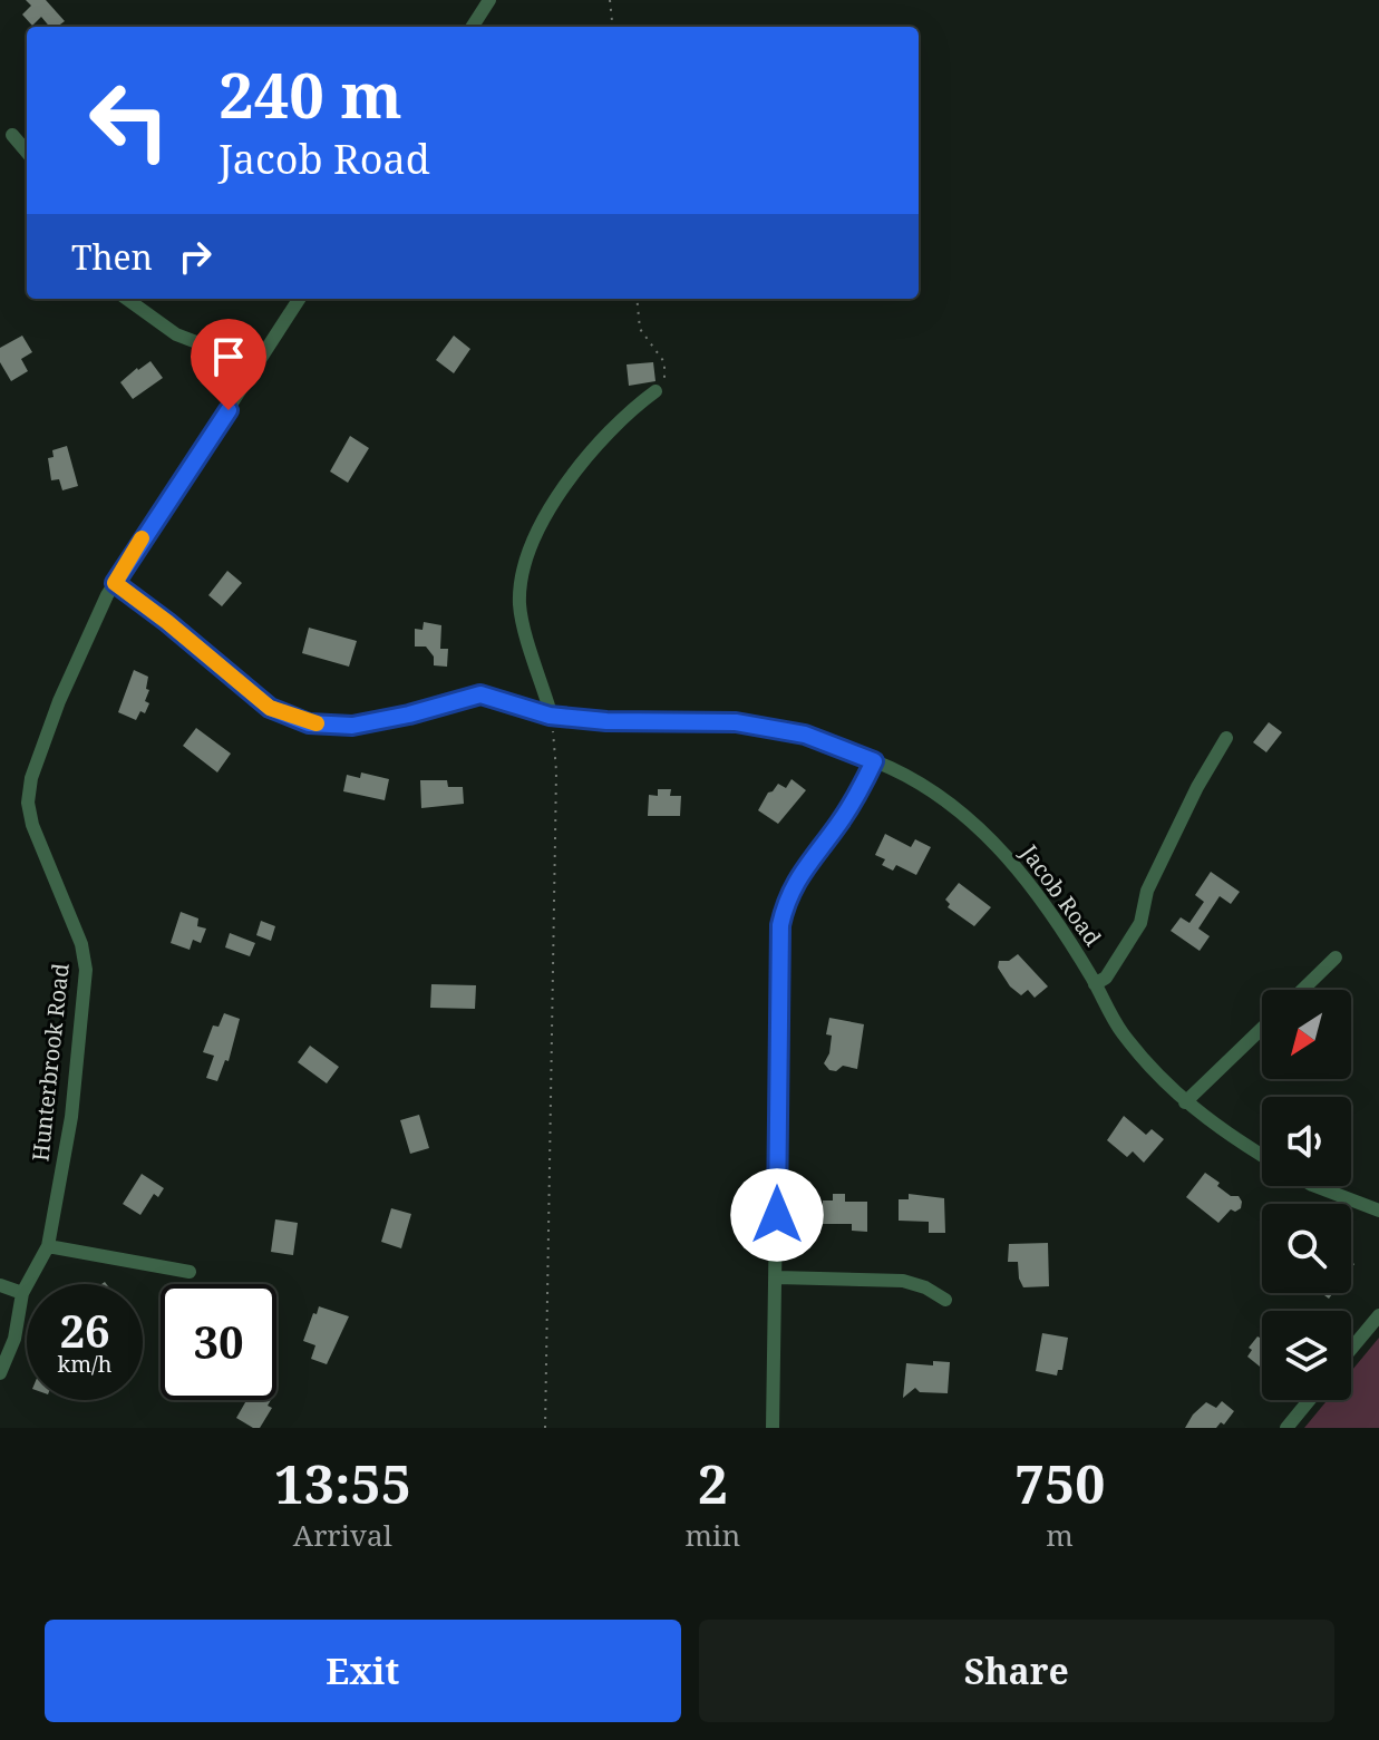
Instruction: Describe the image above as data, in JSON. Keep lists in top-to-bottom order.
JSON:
{
  "streets": {
    "street": ["Jacob Road", "Hunterbrook Road"]
  },
  "crossings": [
    ["Jacob Road", "Hunterbrook Road"]
  ],
  "north": "bottom left",
  "page": {
    "turn": ["240 m", "Jacob Road"],
    "then": "Then",
    "speed": "26 km/h",
    "limit": "30",
    "eta": [
      "13:55",
      "Arrival",
      "2",
      "min",
      "750",
      "m"
    ],
    "buttons": ["Exit", "Share"]
  }
}
